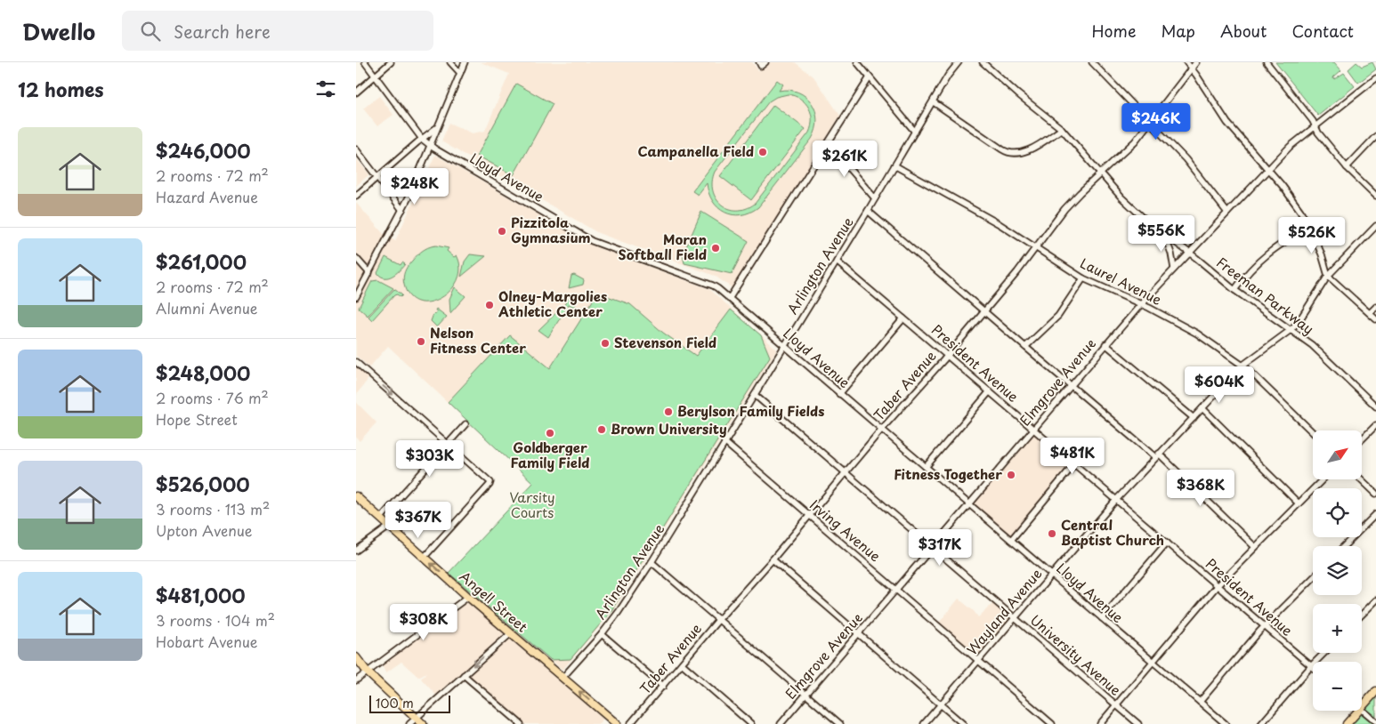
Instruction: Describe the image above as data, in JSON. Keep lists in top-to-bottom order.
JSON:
{
  "streets": {
    "main road": ["Angell Street"],
    "street": [
      "Lloyd Avenue",
      "Arlington Avenue",
      "Laurel Avenue",
      "Freeman Parkway",
      "President Avenue",
      "Elmgrove Avenue",
      "Taber Avenue",
      "Irving Avenue",
      "Wayland Avenue",
      "University Avenue"
    ]
  },
  "crossings": [
    ["Lloyd Avenue", "Arlington Avenue"],
    ["Lloyd Avenue", "Elmgrove Avenue"],
    ["Lloyd Avenue", "Taber Avenue"],
    ["Lloyd Avenue", "Wayland Avenue"],
    ["Arlington Avenue", "Laurel Avenue"],
    ["Arlington Avenue", "President Avenue"],
    ["Arlington Avenue", "Irving Avenue"],
    ["Arlington Avenue", "Angell Street"],
    ["Arlington Avenue", "University Avenue"],
    ["Laurel Avenue", "Elmgrove Avenue"],
    ["Laurel Avenue", "Taber Avenue"],
    ["Laurel Avenue", "Wayland Avenue"],
    ["Freeman Parkway", "Elmgrove Avenue"],
    ["Freeman Parkway", "Taber Avenue"],
    ["Freeman Parkway", "Wayland Avenue"],
    ["President Avenue", "Elmgrove Avenue"],
    ["President Avenue", "Taber Avenue"],
    ["President Avenue", "Wayland Avenue"],
    ["Elmgrove Avenue", "Irving Avenue"],
    ["Elmgrove Avenue", "University Avenue"],
    ["Taber Avenue", "Irving Avenue"],
    ["Taber Avenue", "University Avenue"],
    ["Irving Avenue", "Wayland Avenue"],
    ["Wayland Avenue", "University Avenue"]
  ],
  "one_way": ["Angell Street"],
  "parks": ["Varsity Courts"],
  "places": [
    "Campanella Field",
    "Pizzitola Gymnasium",
    "Moran Softball Field",
    "Olney-Margolies Athletic Center",
    "Nelson Fitness Center",
    "Stevenson Field",
    "Berylson Family Fields",
    "Brown University",
    "Goldberger Family Field",
    "Fitness Together",
    "Central Baptist Church"
  ],
  "scale_bar": "100 m",
  "north": "top right",
  "page": {
    "header": "Dwello",
    "search": "Search here",
    "nav": [
      "Home",
      "Map",
      "About",
      "Contact"
    ],
    "heading": "12 homes",
    "price": [
      "$246K",
      "$261K",
      "$248K",
      "$556K",
      "$526K",
      "$604K",
      "$481K",
      "$303K",
      "$368K",
      "$367K",
      "$317K",
      "$308K"
    ],
    "list": [
      {
        "name": "$246,000",
        "note": "2 rooms · 72 m² · Hazard Avenue"
      },
      {
        "name": "$261,000",
        "note": "2 rooms · 72 m² · Alumni Avenue"
      },
      {
        "name": "$248,000",
        "note": "2 rooms · 76 m² · Hope Street"
      },
      {
        "name": "$526,000",
        "note": "3 rooms · 113 m² · Upton Avenue"
      },
      {
        "name": "$481,000",
        "note": "3 rooms · 104 m² · Hobart Avenue"
      }
    ],
    "map_buttons": ["+", "−"],
    "scale": "100 m"
  }
}
